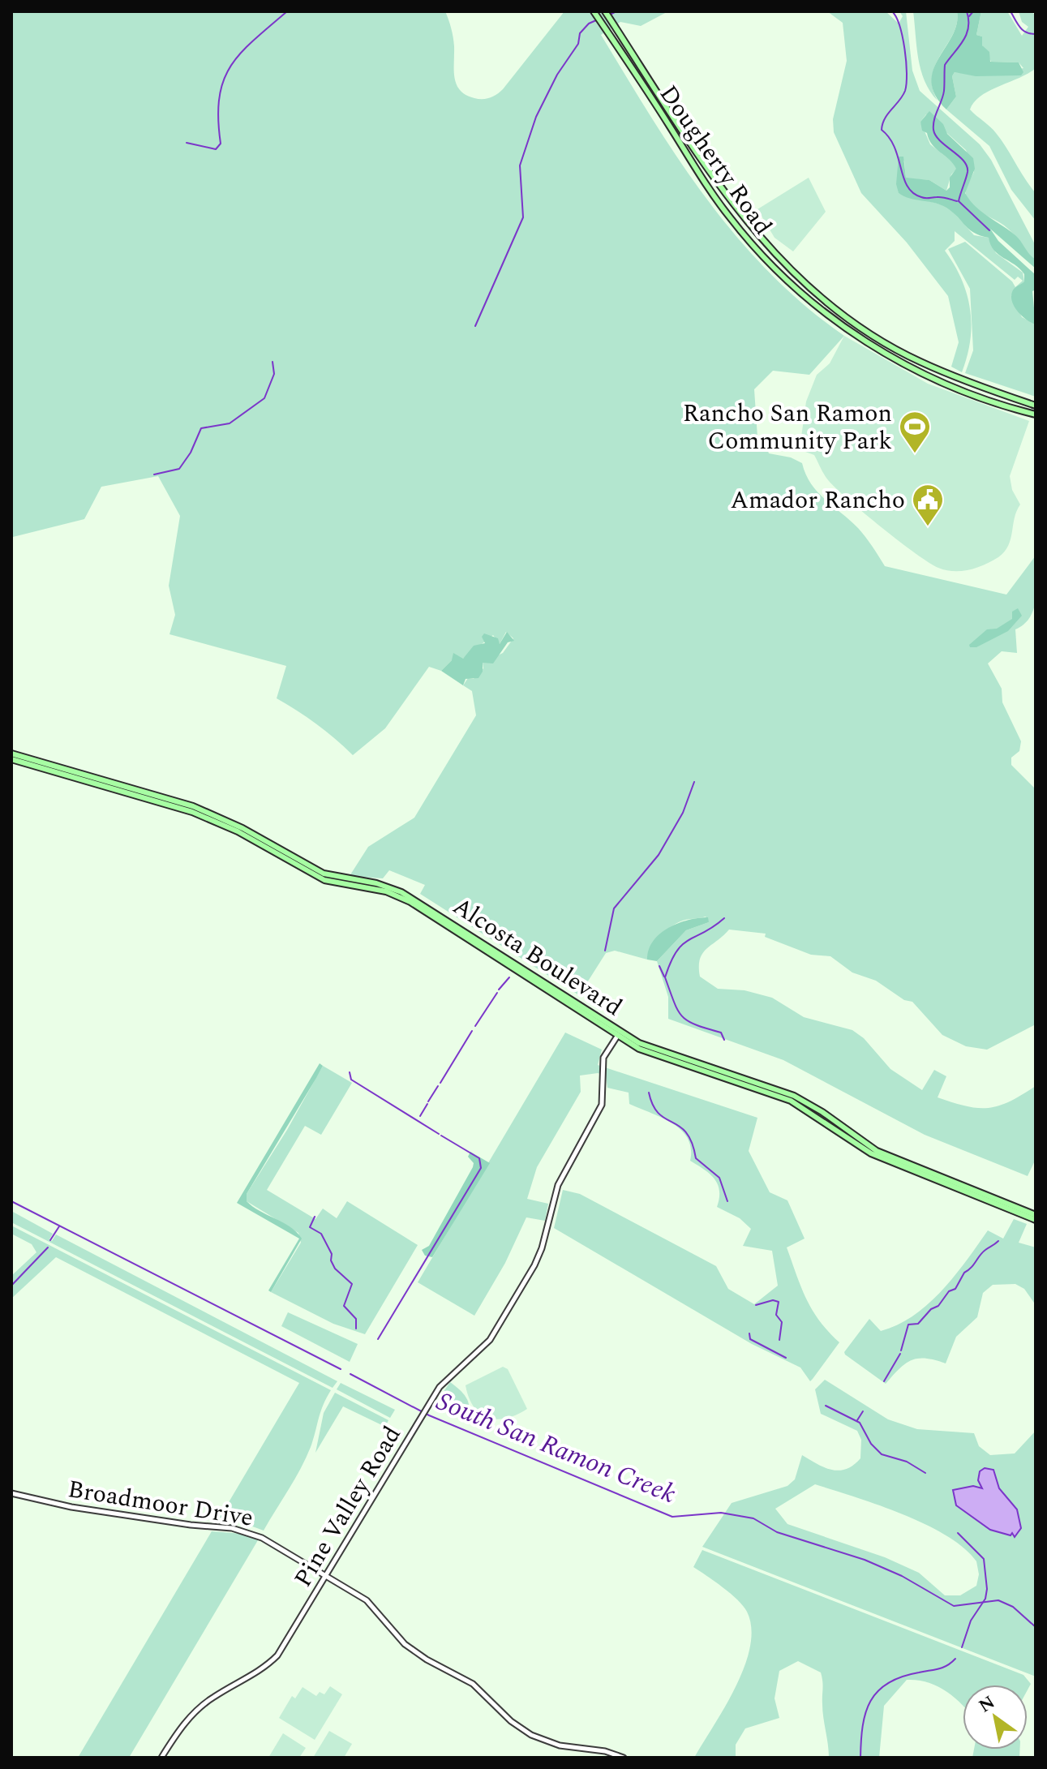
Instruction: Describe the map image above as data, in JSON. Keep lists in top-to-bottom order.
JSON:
{
  "streets": {
    "main road": ["Dougherty Road", "Alcosta Boulevard"],
    "street": ["Broadmoor Drive", "Pine Valley Road"]
  },
  "crossings": [
    ["Alcosta Boulevard", "Pine Valley Road"],
    ["Broadmoor Drive", "Pine Valley Road"]
  ],
  "water": ["South San Ramon Creek"],
  "places": {
    "sports": ["Rancho San Ramon Community Park"],
    "public building": ["Amador Rancho"]
  },
  "north": "top left"
}
